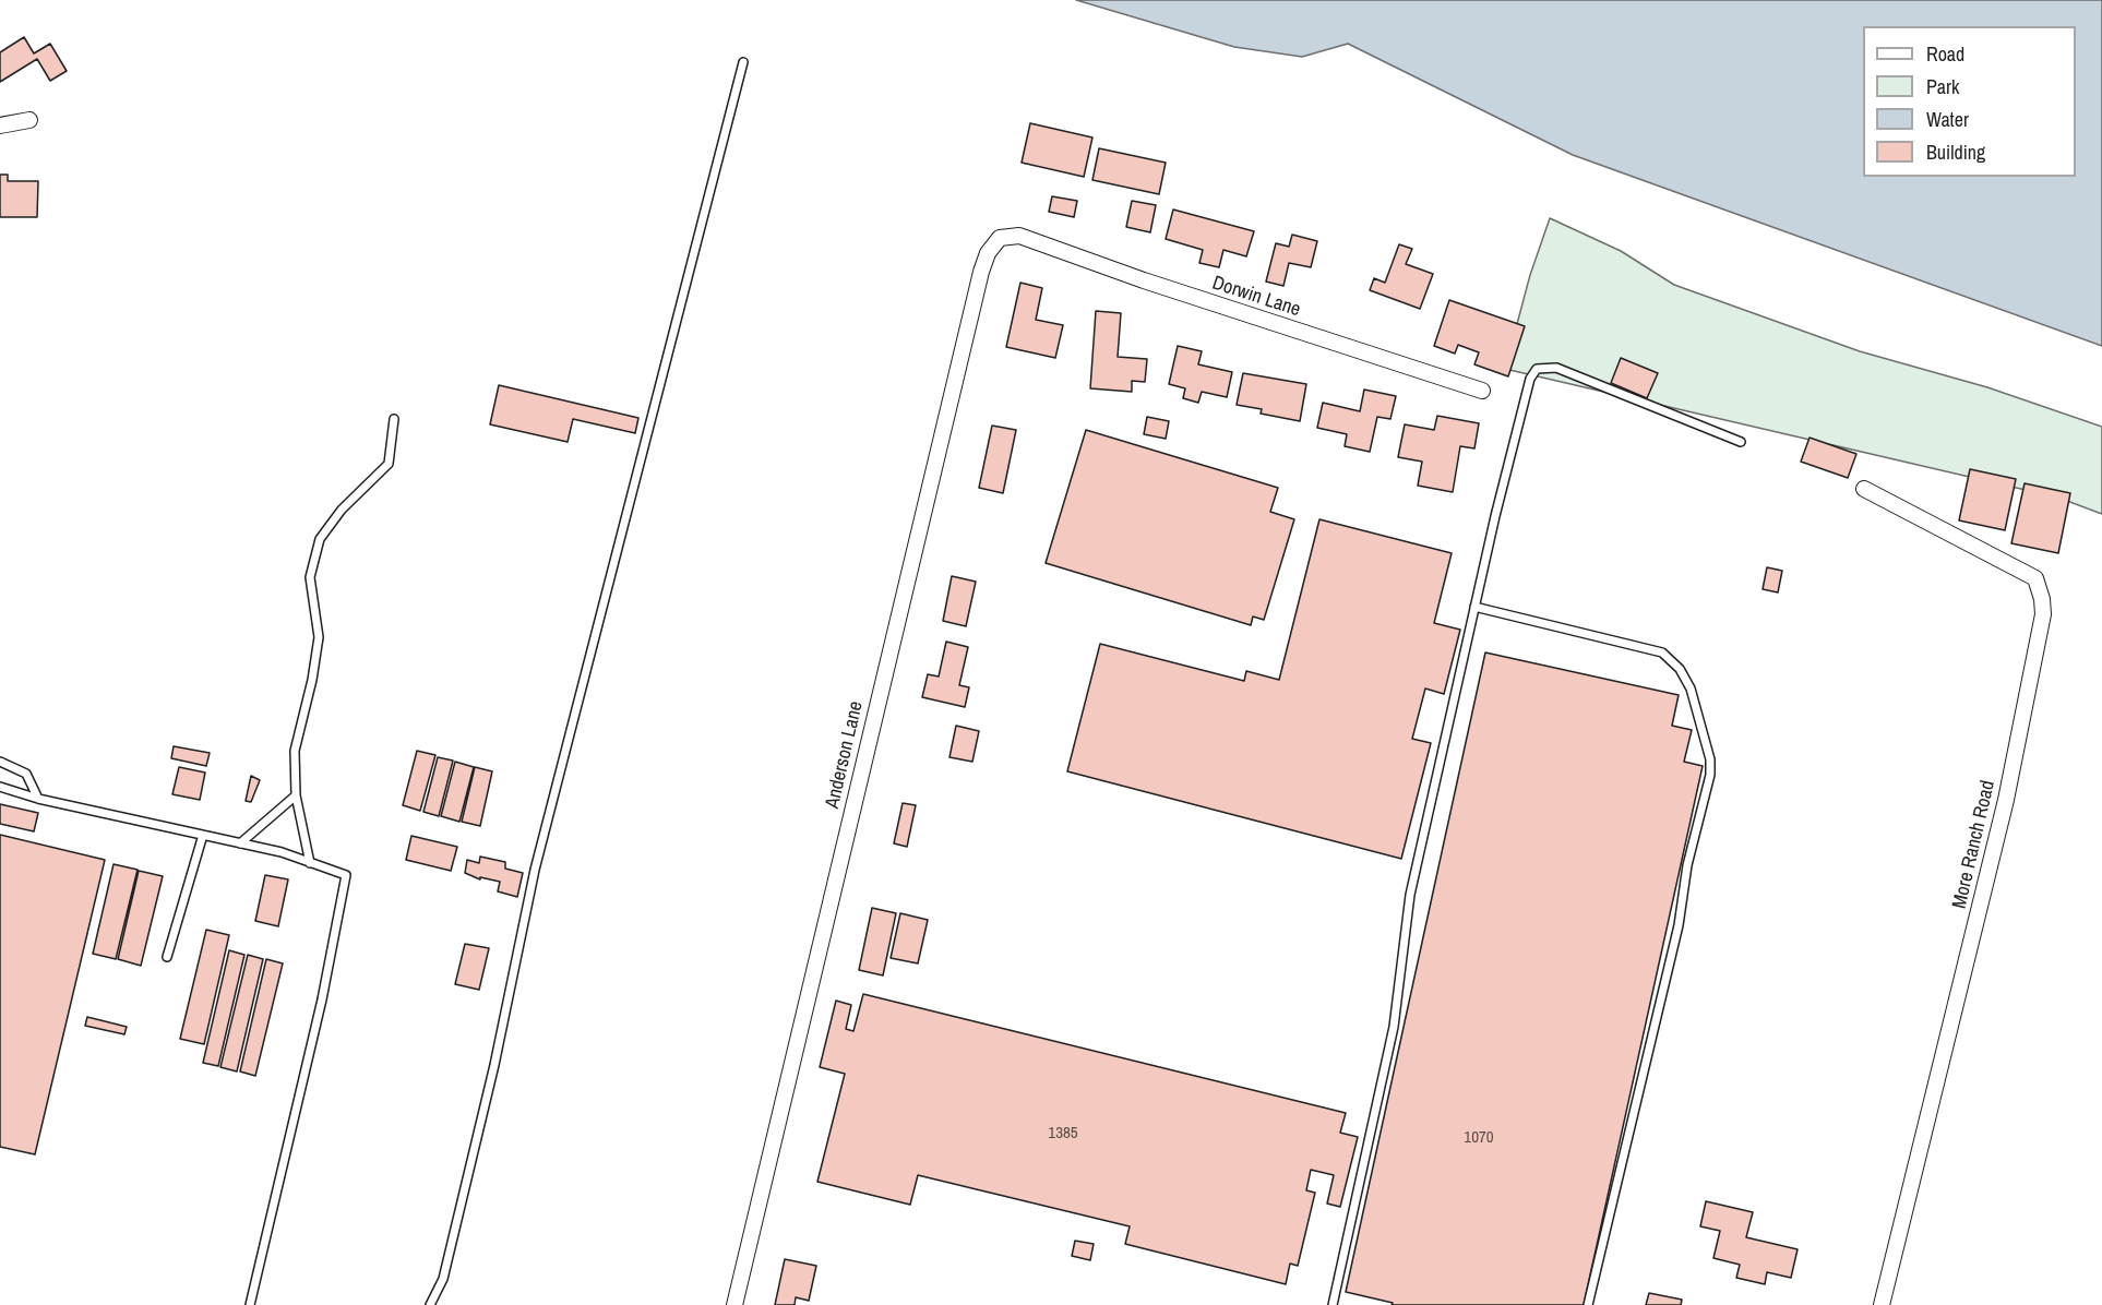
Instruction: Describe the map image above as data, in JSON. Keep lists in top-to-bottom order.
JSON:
{
  "streets": {
    "street": ["Dorwin Lane", "Anderson Lane", "More Ranch Road"]
  },
  "crossings": [
    ["Dorwin Lane", "Anderson Lane"]
  ],
  "house_numbers": ["1385", "1070"],
  "legend": [
    "Road",
    "Park",
    "Water",
    "Building"
  ]
}
